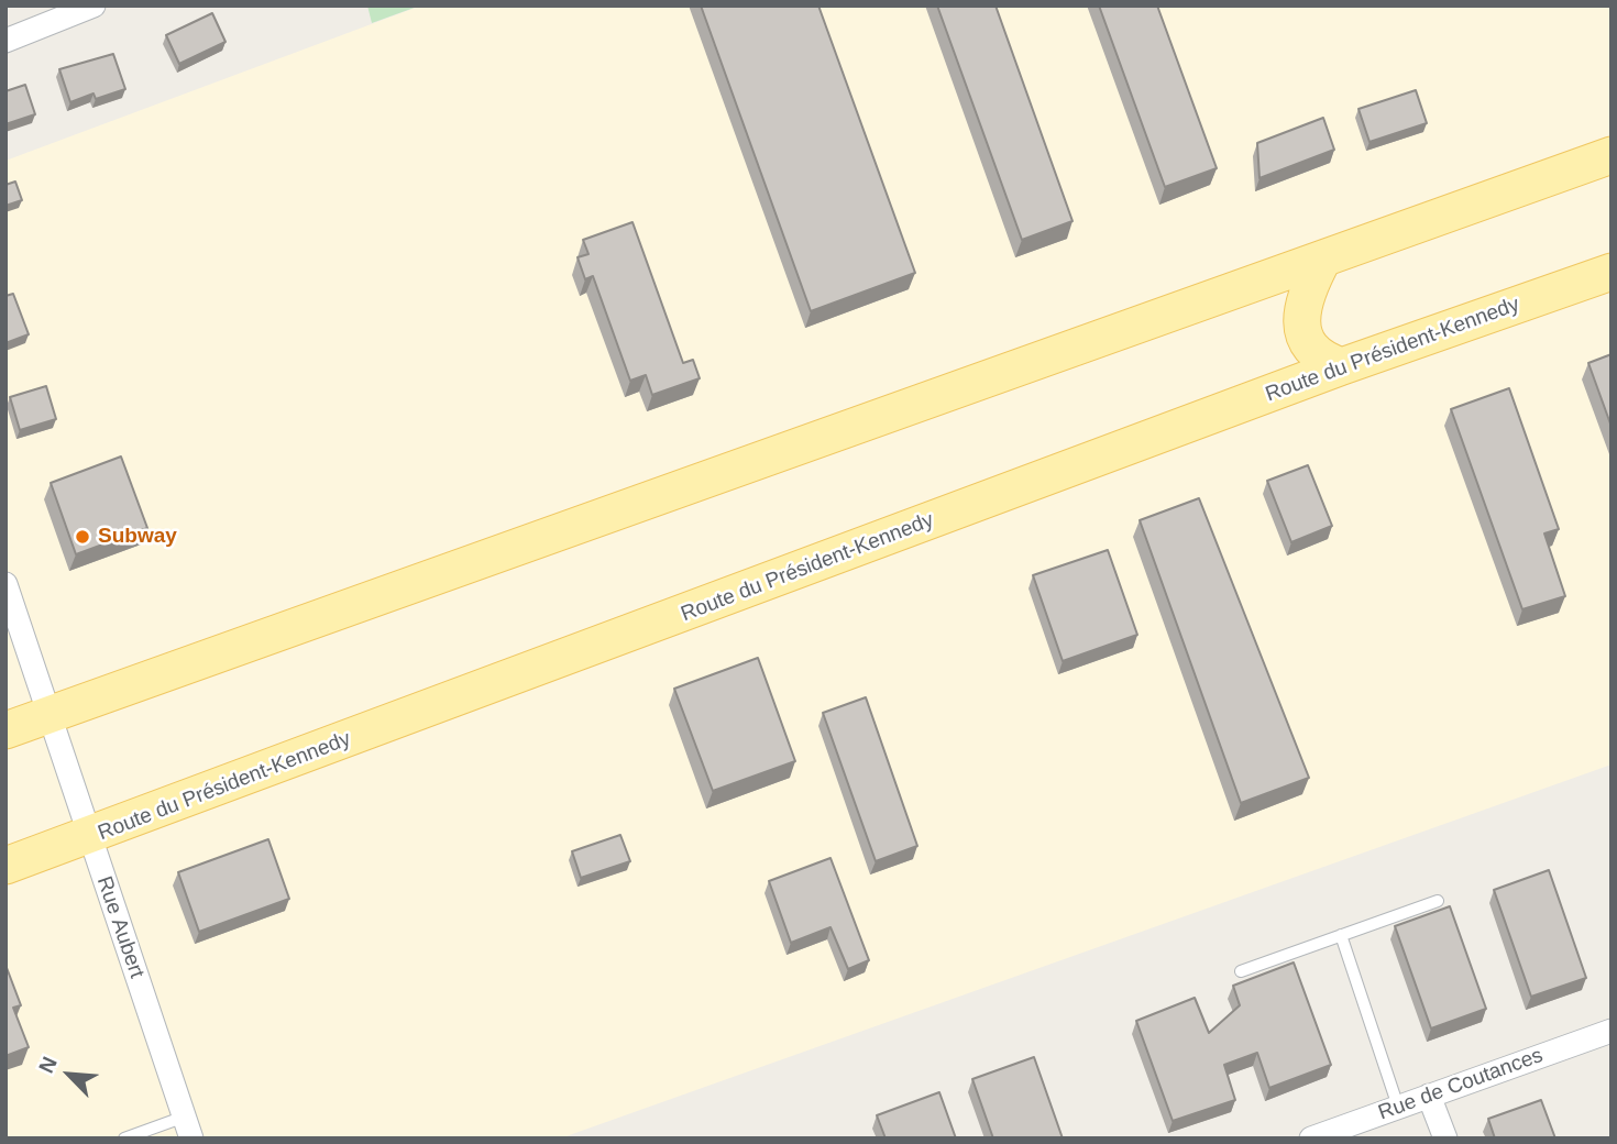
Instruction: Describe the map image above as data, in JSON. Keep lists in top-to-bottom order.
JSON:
{
  "streets": {
    "main road": ["Route du Président-Kennedy"],
    "street": ["Rue Aubert", "Rue de Coutances"]
  },
  "crossings": [
    ["Route du Président-Kennedy", "Rue Aubert"]
  ],
  "places": ["Subway"],
  "north": "top left"
}
